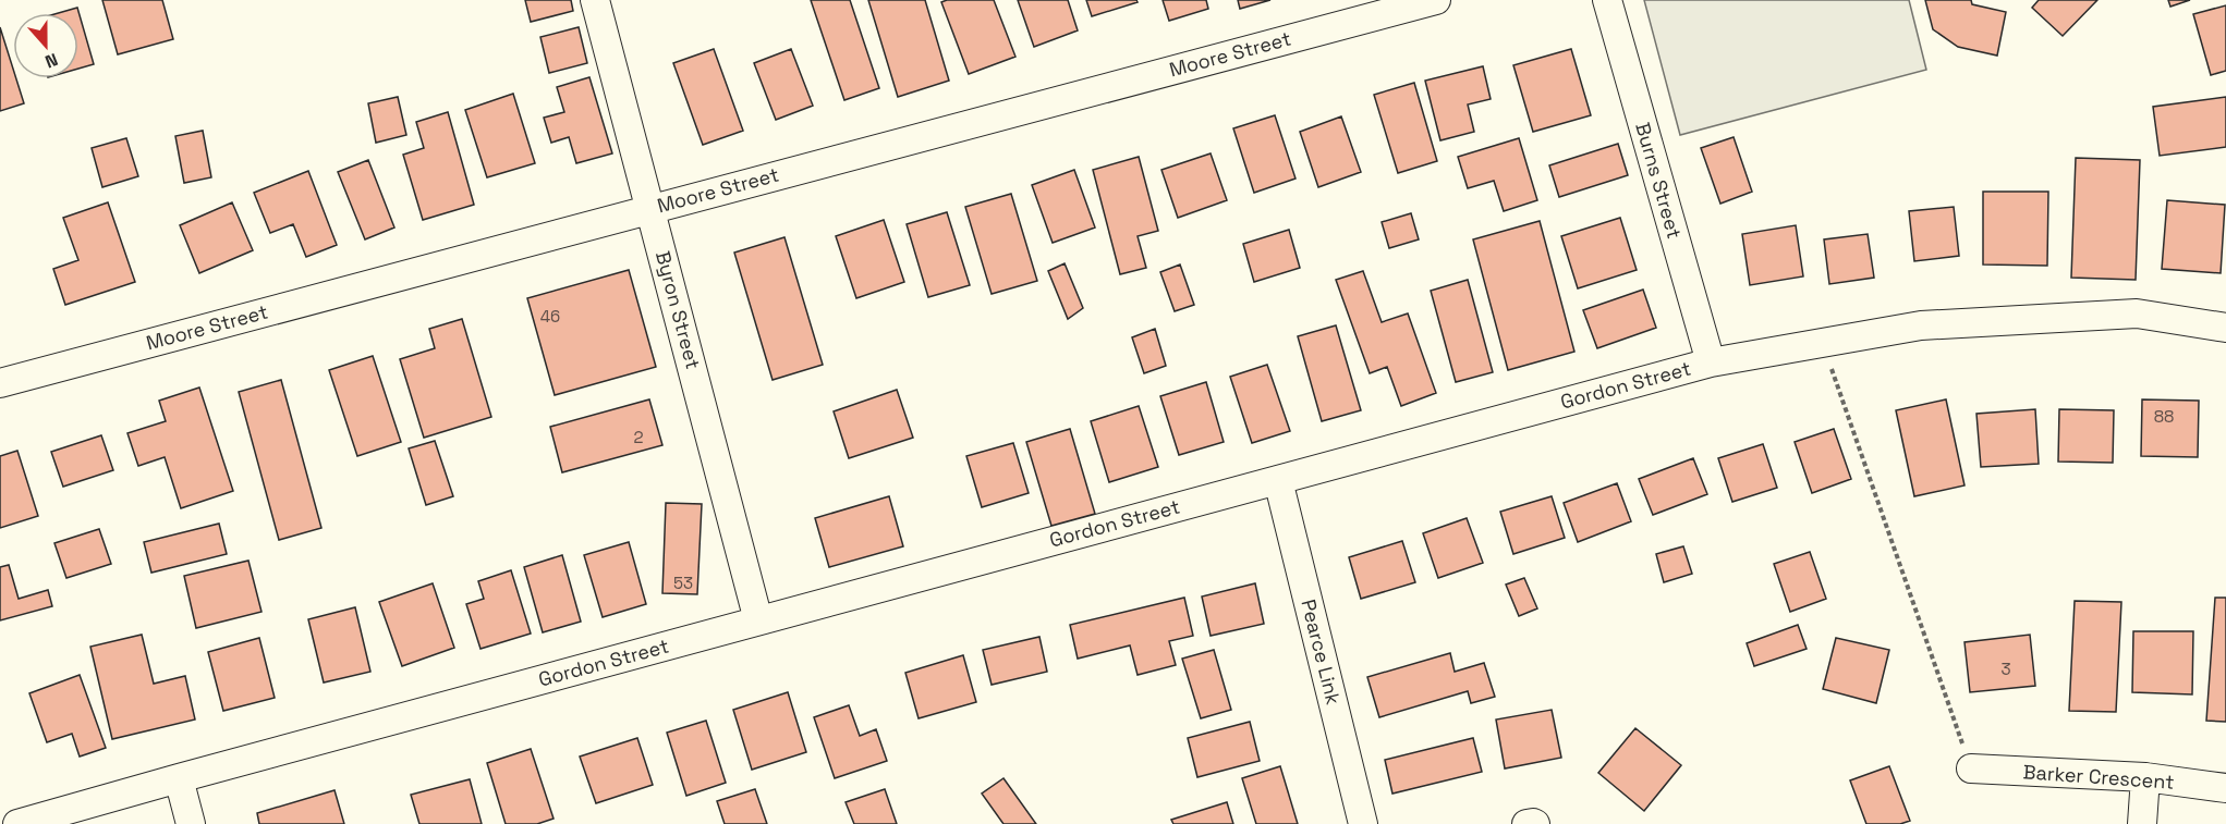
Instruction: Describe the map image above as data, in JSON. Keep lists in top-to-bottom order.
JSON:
{
  "streets": {
    "street": [
      "Moore Street",
      "Burns Street",
      "Byron Street",
      "Gordon Street",
      "Pearce Link",
      "Barker Crescent"
    ]
  },
  "crossings": [
    ["Moore Street", "Byron Street"],
    ["Burns Street", "Gordon Street"],
    ["Byron Street", "Gordon Street"],
    ["Gordon Street", "Pearce Link"]
  ],
  "house_numbers": [
    "46",
    "88",
    "2",
    "53",
    "3"
  ],
  "north": "bottom"
}
